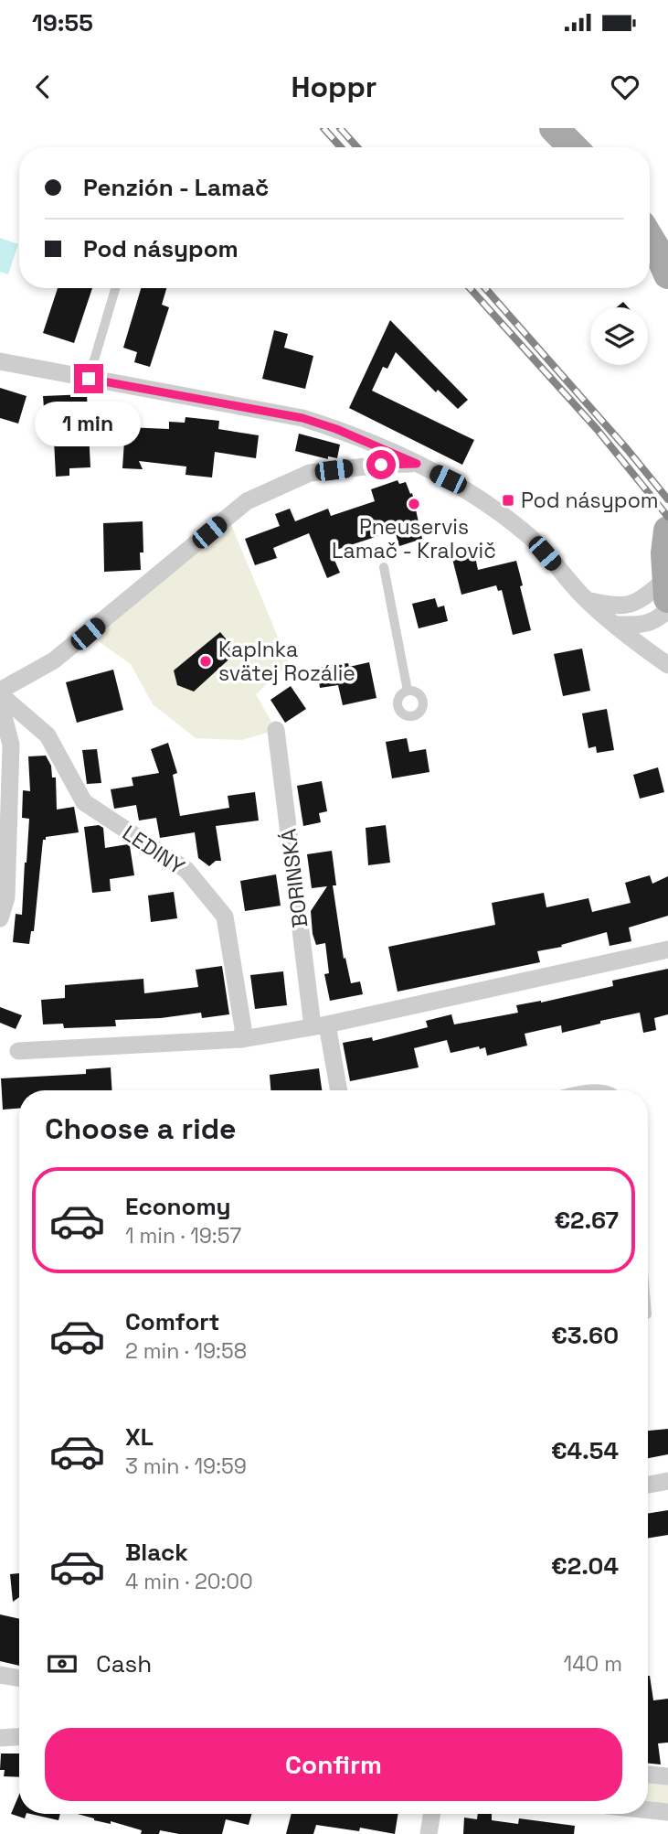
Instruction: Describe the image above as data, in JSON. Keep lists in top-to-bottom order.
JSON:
{
  "streets": {
    "street": ["LEDINY", "BORINSKÁ"]
  },
  "places": {
    "transit": ["Pod násypom"],
    "other": ["Pneuservis Lamač - Kralovič", "Kaplnka svätej Rozálie"]
  },
  "page": {
    "status": "19:55",
    "header": "Hoppr",
    "banner": ["Penzión - Lamač", "Pod násypom"],
    "bubble": "1 min",
    "heading": "Choose a ride",
    "list": [
      {
        "name": "Economy",
        "note": "1 min · 19:57",
        "value": "€2.67"
      },
      {
        "name": "Comfort",
        "note": "2 min · 19:58",
        "value": "€3.60"
      },
      {
        "name": "XL",
        "note": "3 min · 19:59",
        "value": "€4.54"
      },
      {
        "name": "Black",
        "note": "4 min · 20:00",
        "value": "€2.04"
      }
    ],
    "pay": ["Cash", "140 m"],
    "buttons": "Confirm"
  }
}
